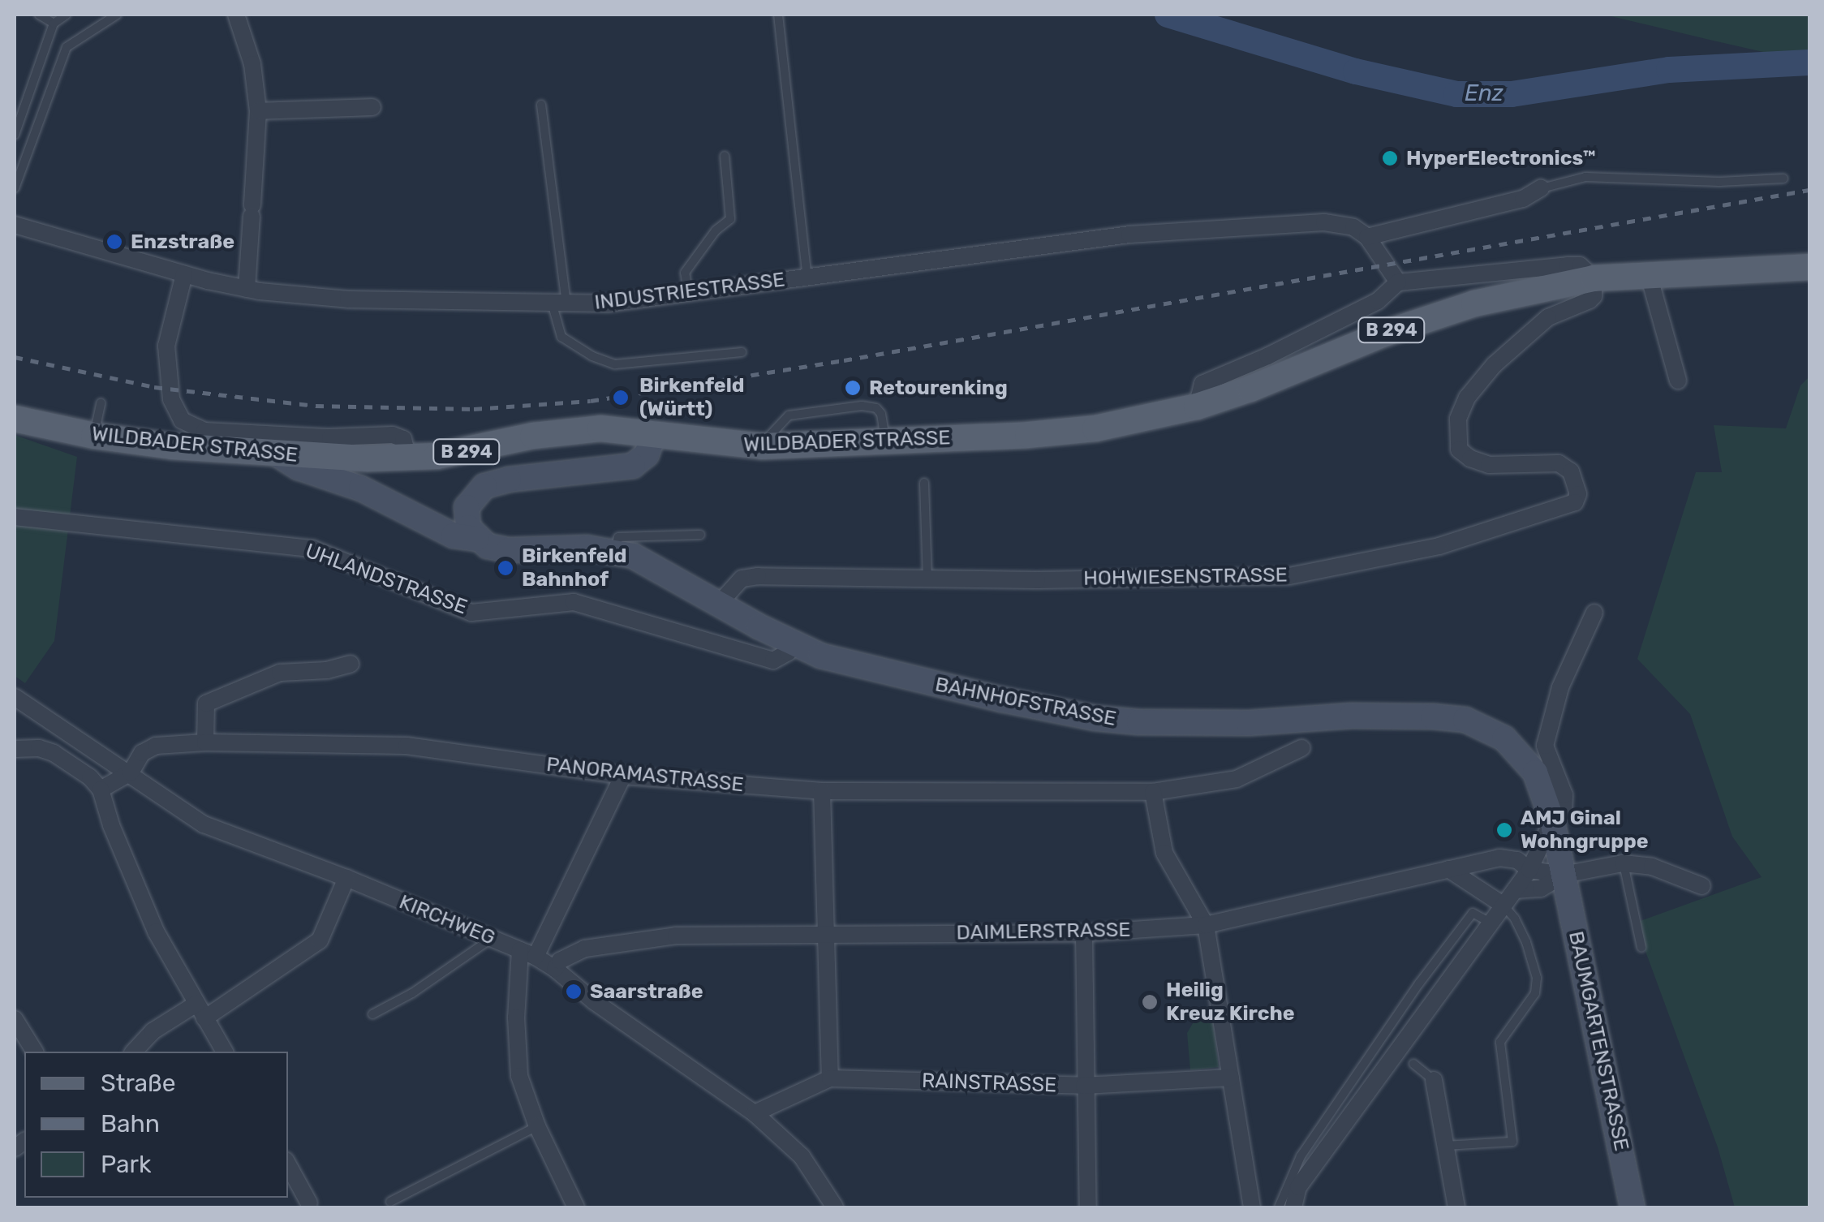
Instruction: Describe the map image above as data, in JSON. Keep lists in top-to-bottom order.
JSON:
{
  "streets": {
    "main road": [
      "B 294",
      "WILDBADER STRASSE",
      "BAHNHOFSTRASSE",
      "BAUMGARTENSTRASSE"
    ],
    "street": [
      "INDUSTRIESTRASSE",
      "HOHWIESENSTRASSE",
      "UHLANDSTRASSE",
      "PANORAMASTRASSE",
      "KIRCHWEG",
      "DAIMLERSTRASSE",
      "RAINSTRASSE"
    ]
  },
  "crossings": [
    ["WILDBADER STRASSE", "HOHWIESENSTRASSE"],
    ["WILDBADER STRASSE", "BAHNHOFSTRASSE"],
    ["HOHWIESENSTRASSE", "BAHNHOFSTRASSE"],
    ["UHLANDSTRASSE", "BAHNHOFSTRASSE"],
    ["BAHNHOFSTRASSE", "DAIMLERSTRASSE"],
    ["BAHNHOFSTRASSE", "BAUMGARTENSTRASSE"],
    ["PANORAMASTRASSE", "KIRCHWEG"],
    ["KIRCHWEG", "DAIMLERSTRASSE"],
    ["KIRCHWEG", "RAINSTRASSE"]
  ],
  "water": ["Enz"],
  "places": [
    "HyperElectronics™",
    "Enzstraße",
    "Retourenking",
    "Birkenfeld (Württ)",
    "Birkenfeld Bahnhof",
    "AMJ Ginal Wohngruppe",
    "Saarstraße",
    "Heilig Kreuz Kirche"
  ],
  "legend": ["Straße", "Bahn", "Park"]
}
